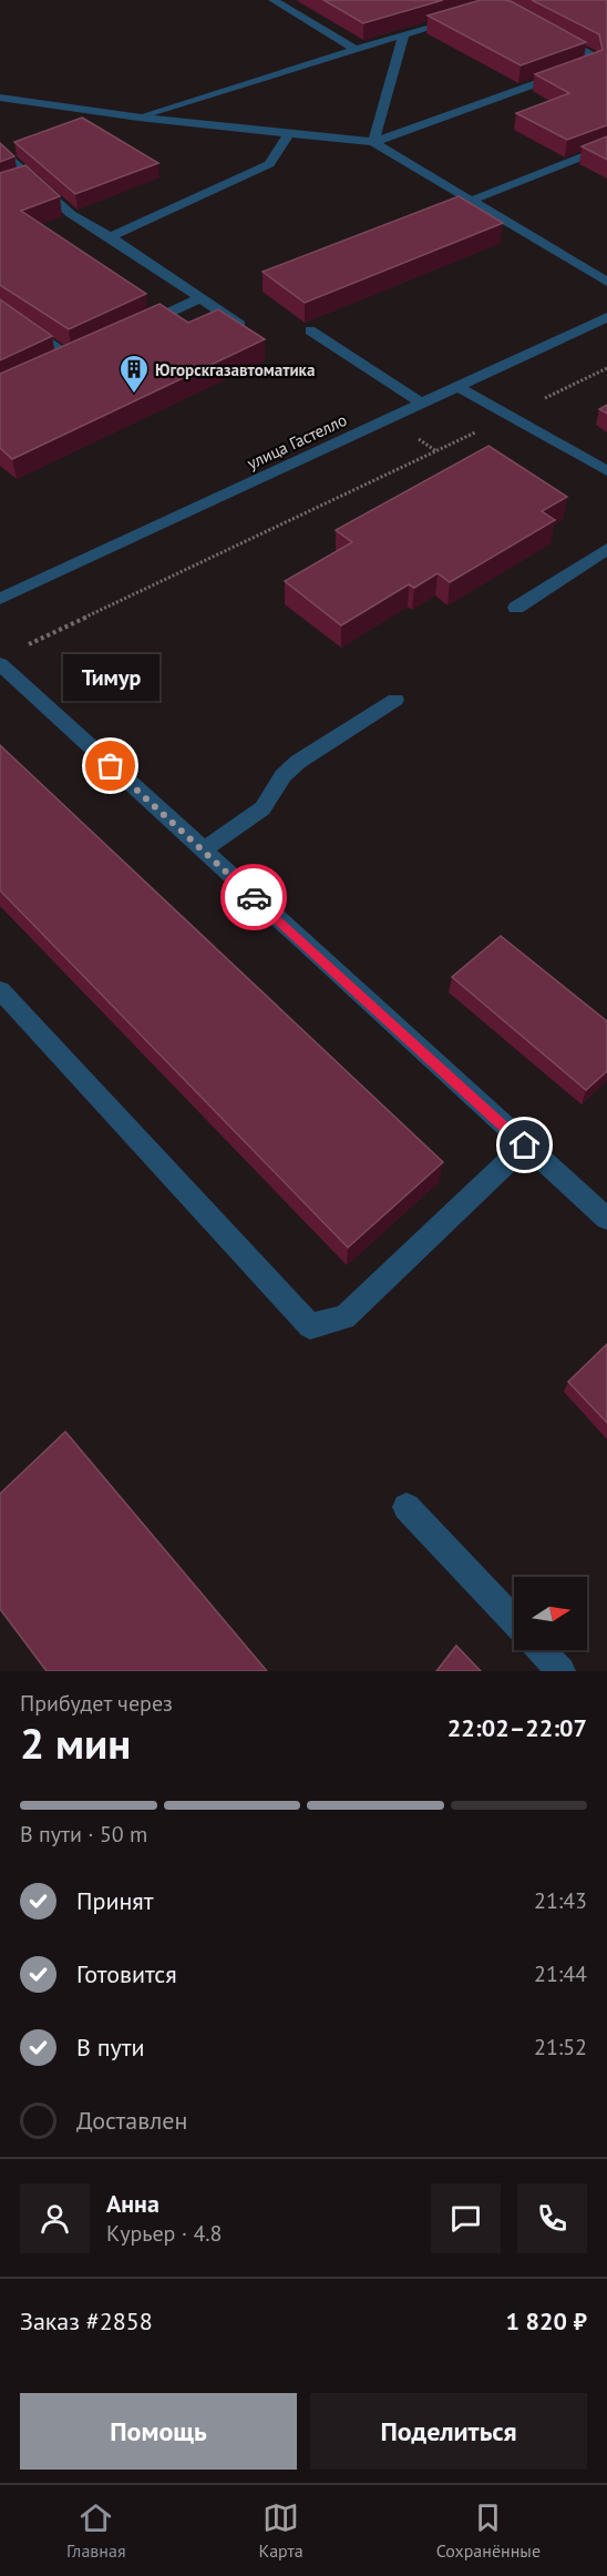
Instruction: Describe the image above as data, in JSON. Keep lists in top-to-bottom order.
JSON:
{
  "streets": {
    "street": ["улица Гастелло"]
  },
  "places": {
    "building": ["Югорскгазавтоматика"],
    "other": ["Тимур"]
  },
  "north": "right",
  "page": {
    "bubble": "Тимур",
    "heading": ["2 мин", "Прибудет через", "22:02–22:07"],
    "panel": [
      "Анна",
      "Курьер · 4.8",
      "Заказ #2858",
      "1 820 ₽"
    ],
    "bar": "В пути · 50 m",
    "list": [
      ["Принят", "21:43"],
      ["Готовится", "21:44"],
      ["В пути", "21:52"],
      "Доставлен"
    ],
    "buttons": ["Помощь", "Поделиться"],
    "tabs": ["Главная", "Карта", "Сохранённые"]
  }
}
